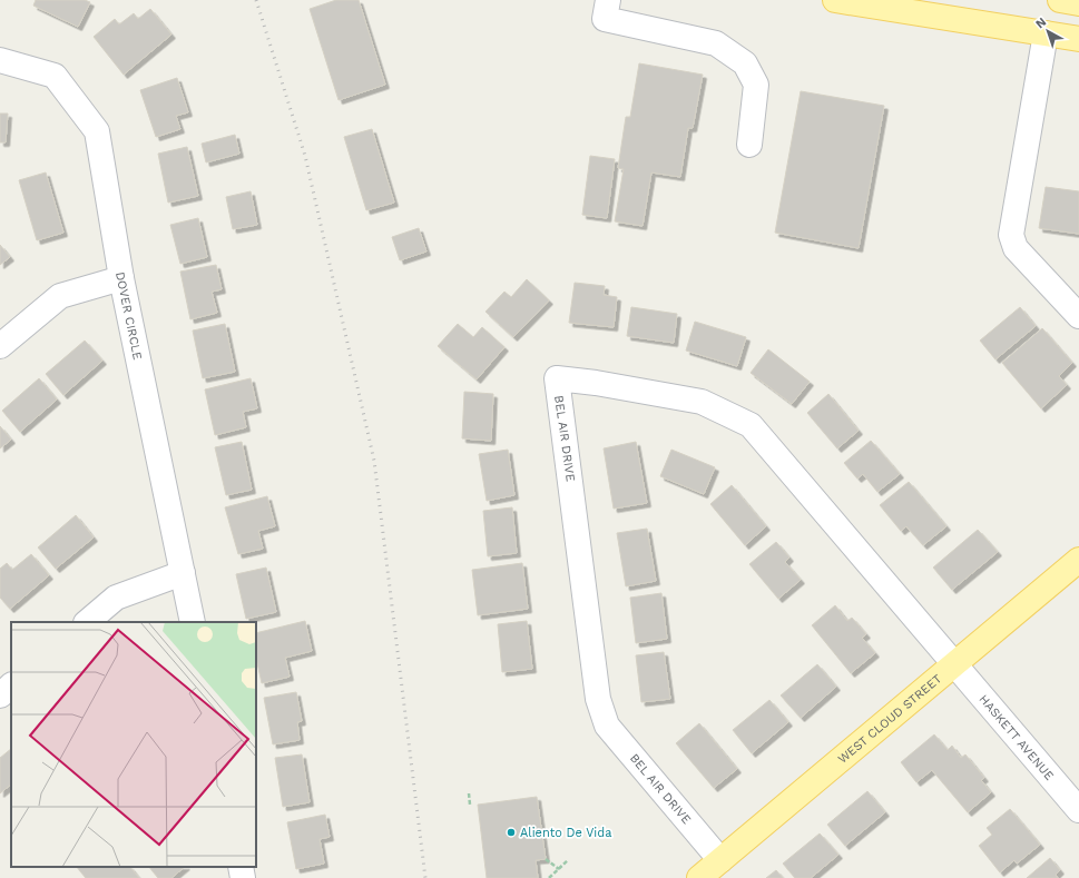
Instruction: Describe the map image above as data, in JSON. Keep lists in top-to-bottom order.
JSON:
{
  "streets": {
    "main road": ["WEST CLOUD STREET"],
    "street": ["DOVER CIRCLE", "BEL AIR DRIVE", "HASKETT AVENUE"]
  },
  "crossings": [
    ["BEL AIR DRIVE", "WEST CLOUD STREET"],
    ["BEL AIR DRIVE", "HASKETT AVENUE"],
    ["WEST CLOUD STREET", "HASKETT AVENUE"]
  ],
  "places": ["Aliento De Vida"],
  "north": "top left"
}
